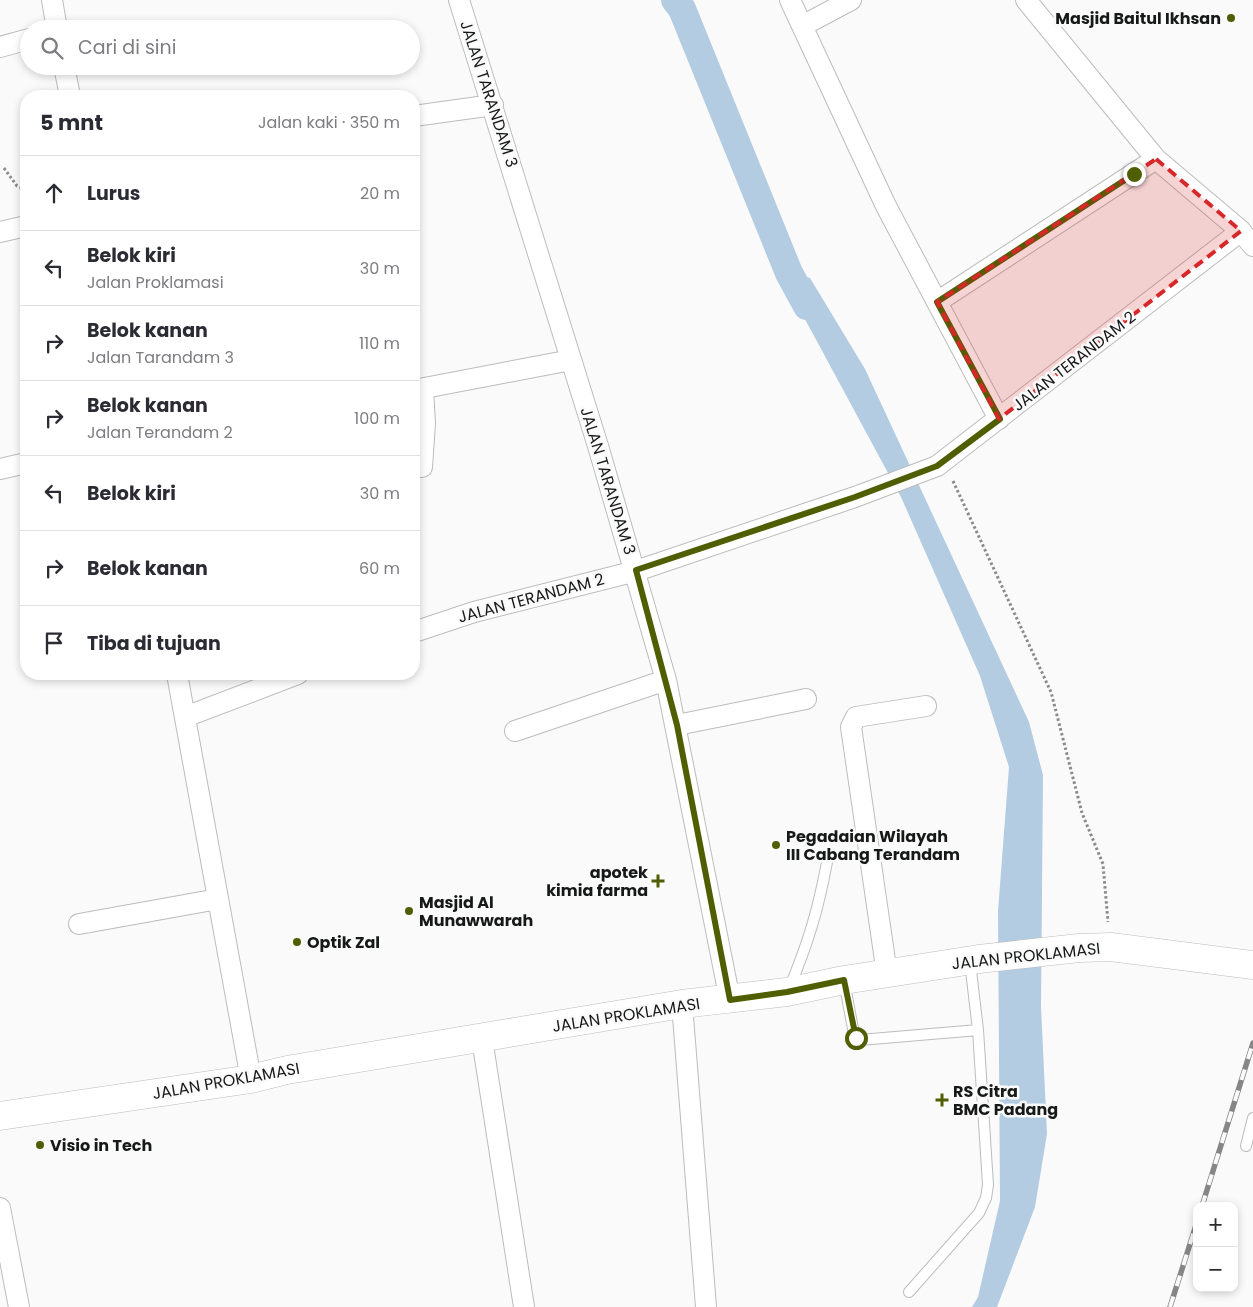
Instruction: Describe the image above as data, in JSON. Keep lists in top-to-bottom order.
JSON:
{
  "streets": {
    "main road": ["JALAN PROKLAMASI"],
    "street": ["JALAN TARANDAM 3", "JALAN TERANDAM 2"]
  },
  "crossings": [
    ["JALAN TARANDAM 3", "JALAN TERANDAM 2"],
    ["JALAN TARANDAM 3", "JALAN PROKLAMASI"]
  ],
  "places": {
    "other": [
      "Masjid Baitul Ikhsan",
      "Pegadaian Wilayah III Cabang Terandam",
      "Masjid Al Munawwarah",
      "Optik Zal",
      "Visio in Tech"
    ],
    "health": ["apotek kimia farma", "RS Citra BMC Padang"]
  },
  "page": {
    "search": "Cari di sini",
    "heading": ["5 mnt", "Jalan kaki · 350 m"],
    "list": [
      ["Lurus", "20 m"],
      ["Belok kiri", "Jalan Proklamasi", "30 m"],
      ["Belok kanan", "Jalan Tarandam 3", "110 m"],
      ["Belok kanan", "Jalan Terandam 2", "100 m"],
      ["Belok kiri", "30 m"],
      ["Belok kanan", "60 m"],
      "Tiba di tujuan"
    ],
    "map_buttons": ["+", "−"]
  }
}
